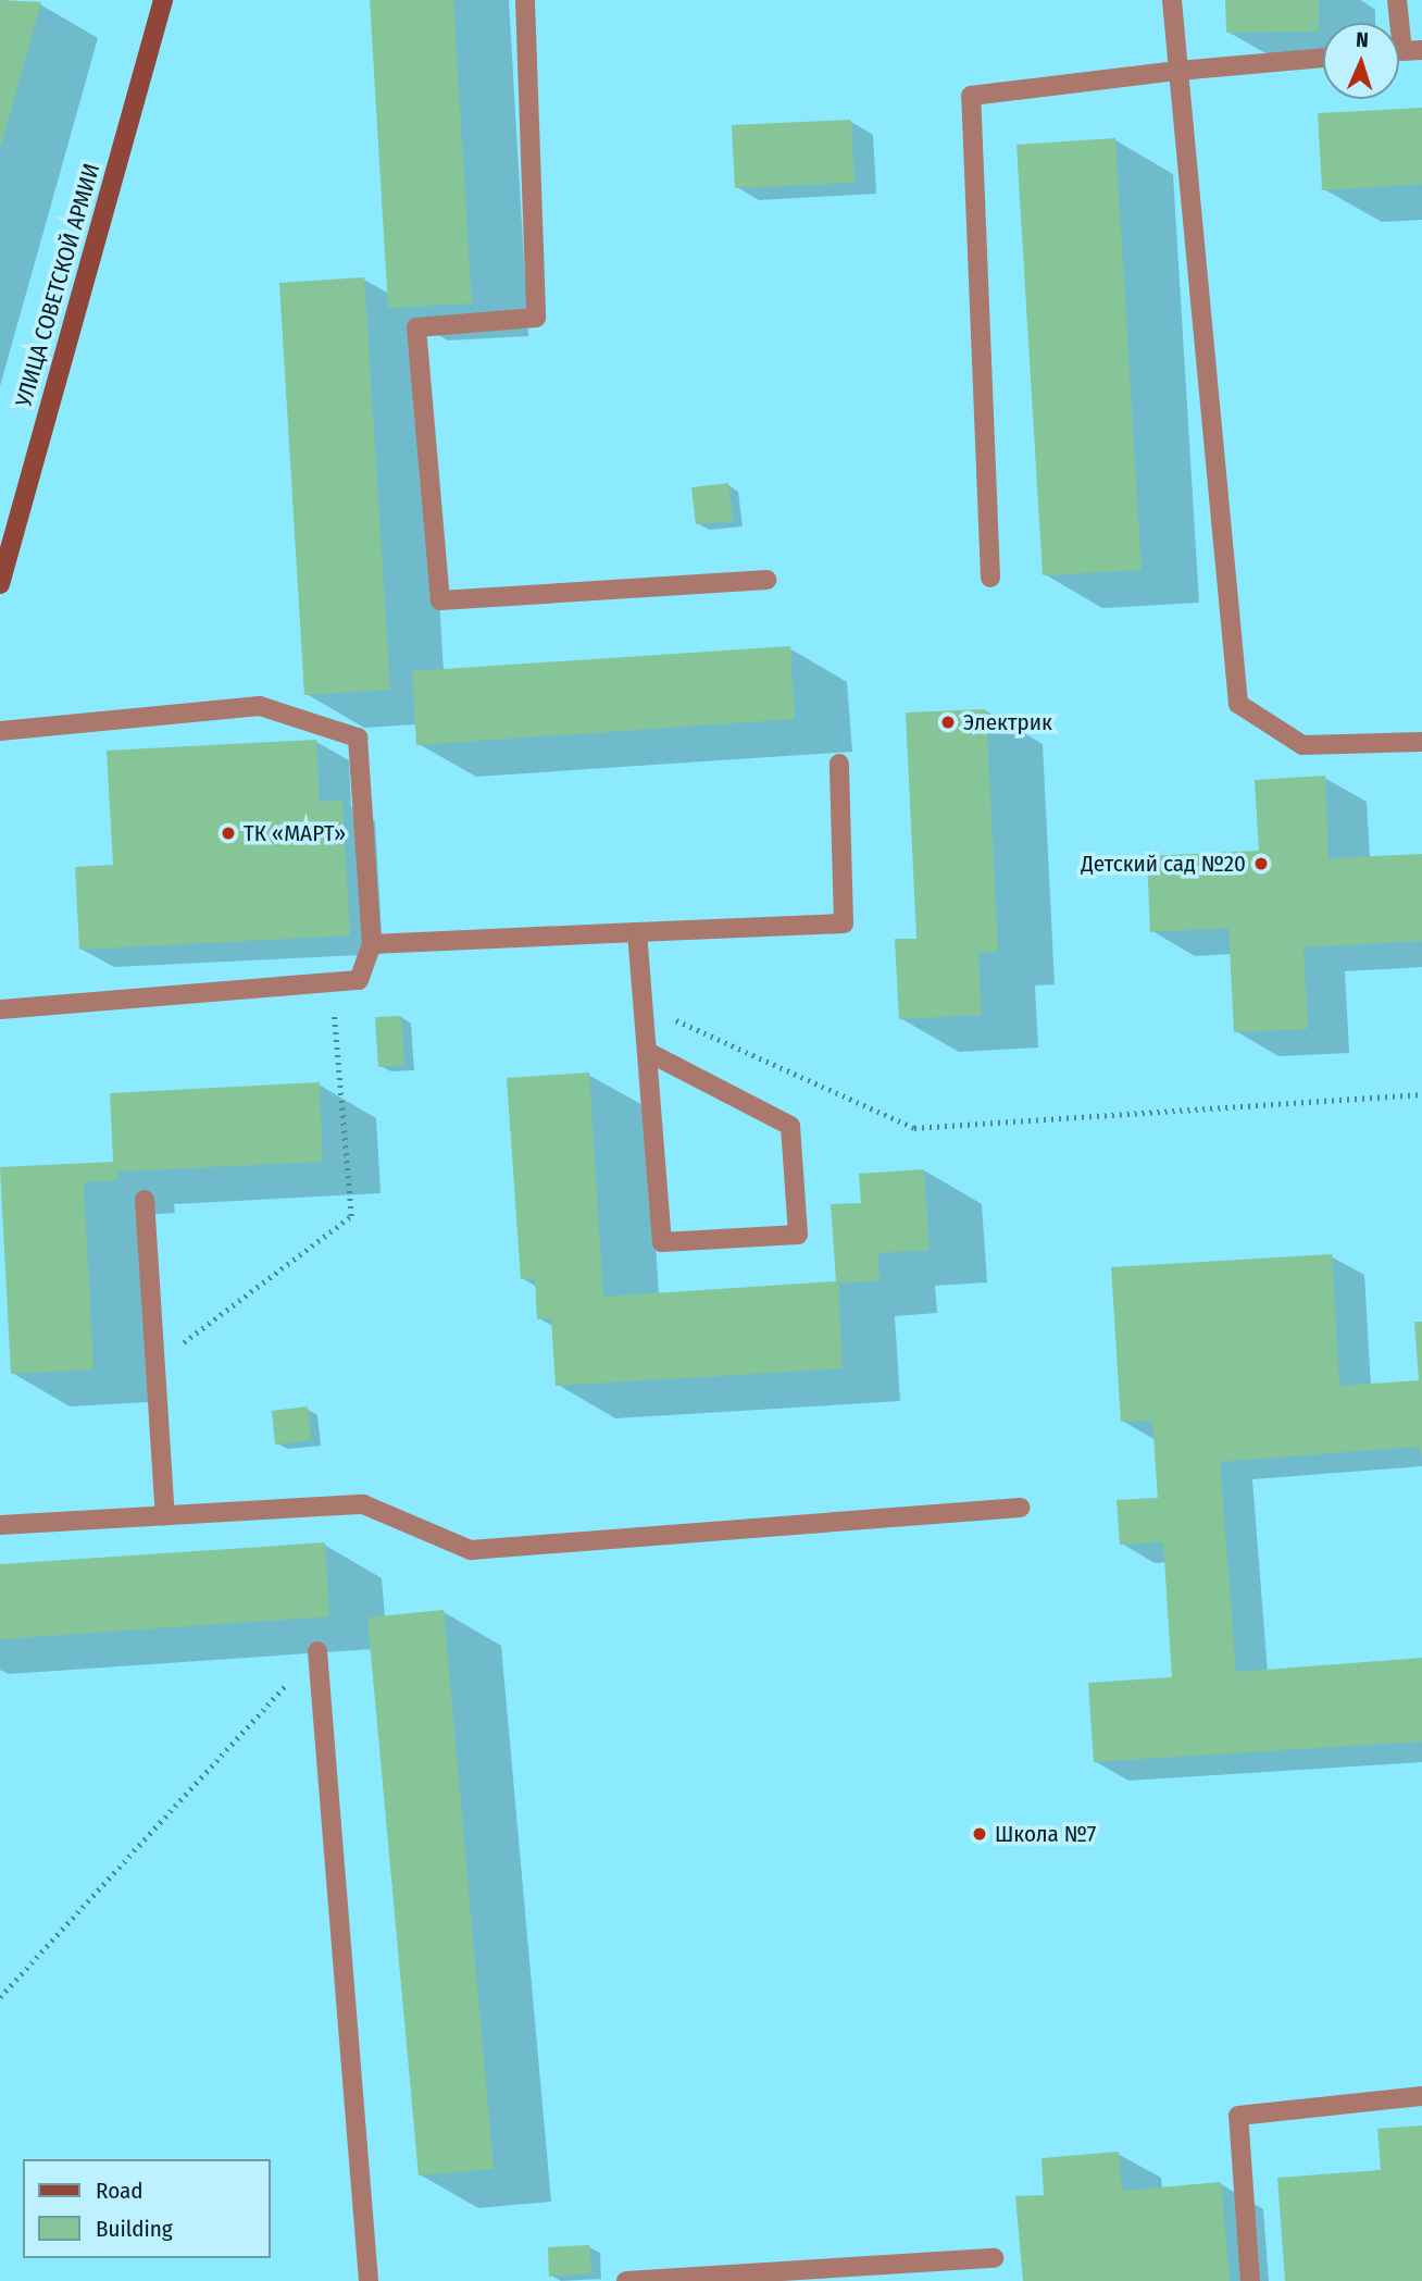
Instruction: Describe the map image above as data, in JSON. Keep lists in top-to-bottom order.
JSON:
{
  "streets": {
    "street": ["УЛИЦА СОВЕТСКОЙ АРМИИ"]
  },
  "places": [
    "Электрик",
    "ТК «МАРТ»",
    "Детский сад №20",
    "Школа №7"
  ],
  "legend": ["Road", "Building"],
  "north": "top"
}
